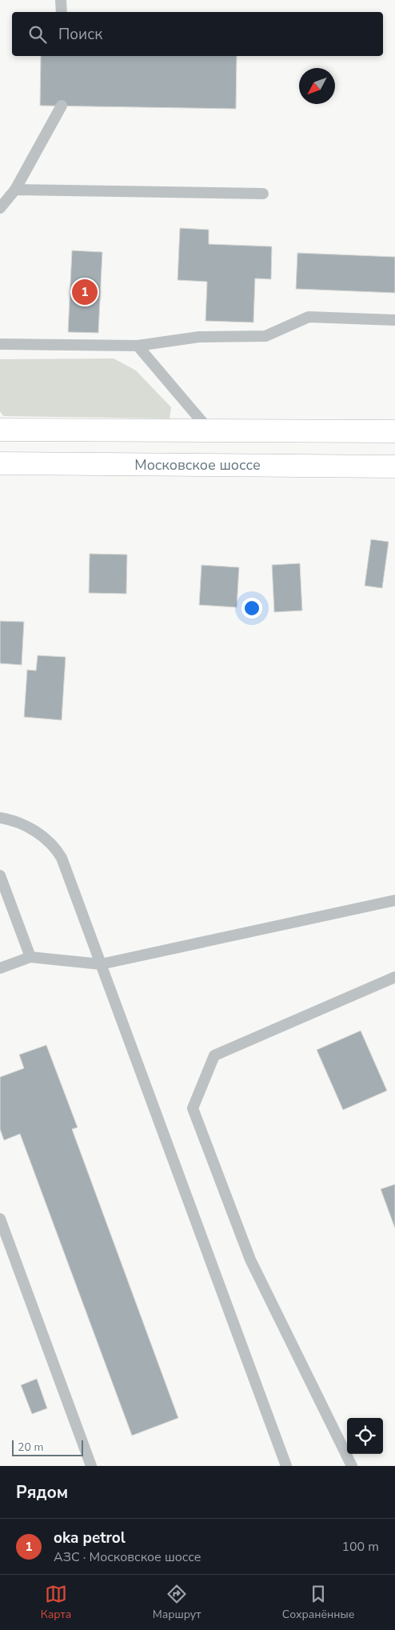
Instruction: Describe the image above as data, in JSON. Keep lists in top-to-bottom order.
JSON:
{
  "streets": {
    "main road": ["Московское шоссе"]
  },
  "scale_bar": "20 m",
  "north": "bottom left",
  "page": {
    "search": "Поиск",
    "pins": "1",
    "scale": "20 m",
    "heading": "Рядом",
    "list": [
      {
        "mark": "1",
        "name": "oka petrol",
        "note": "АЗС · Московское шоссе",
        "value": "100 m"
      }
    ],
    "nav": ["Карта", "Маршрут", "Сохранённые"]
  }
}
